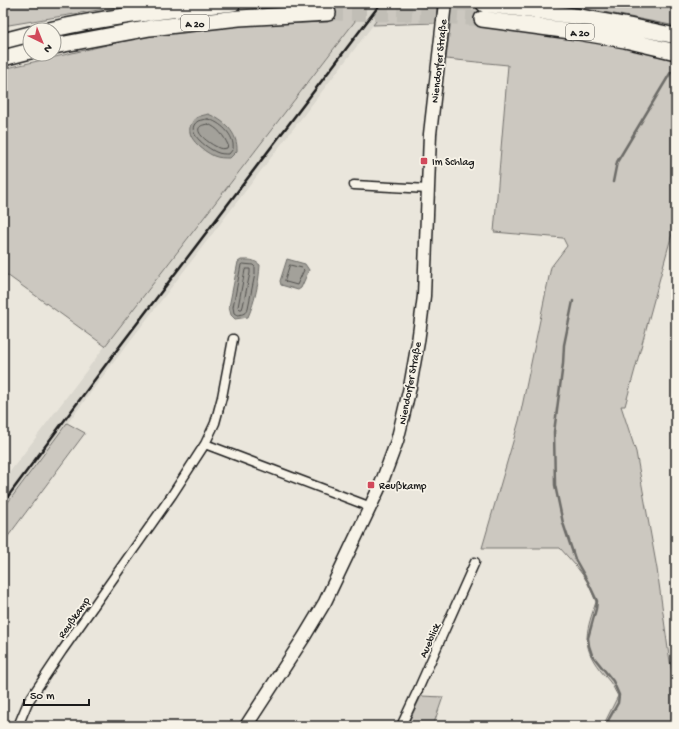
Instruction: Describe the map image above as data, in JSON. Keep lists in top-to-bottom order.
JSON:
{
  "streets": {
    "highway": ["A 20"],
    "main road": ["Niendorfer Straße"],
    "street": ["Reußkamp", "Aueblick"]
  },
  "places": {
    "transit": ["Im Schlag", "Reußkamp"]
  },
  "scale_bar": "50 m",
  "north": "bottom right"
}
